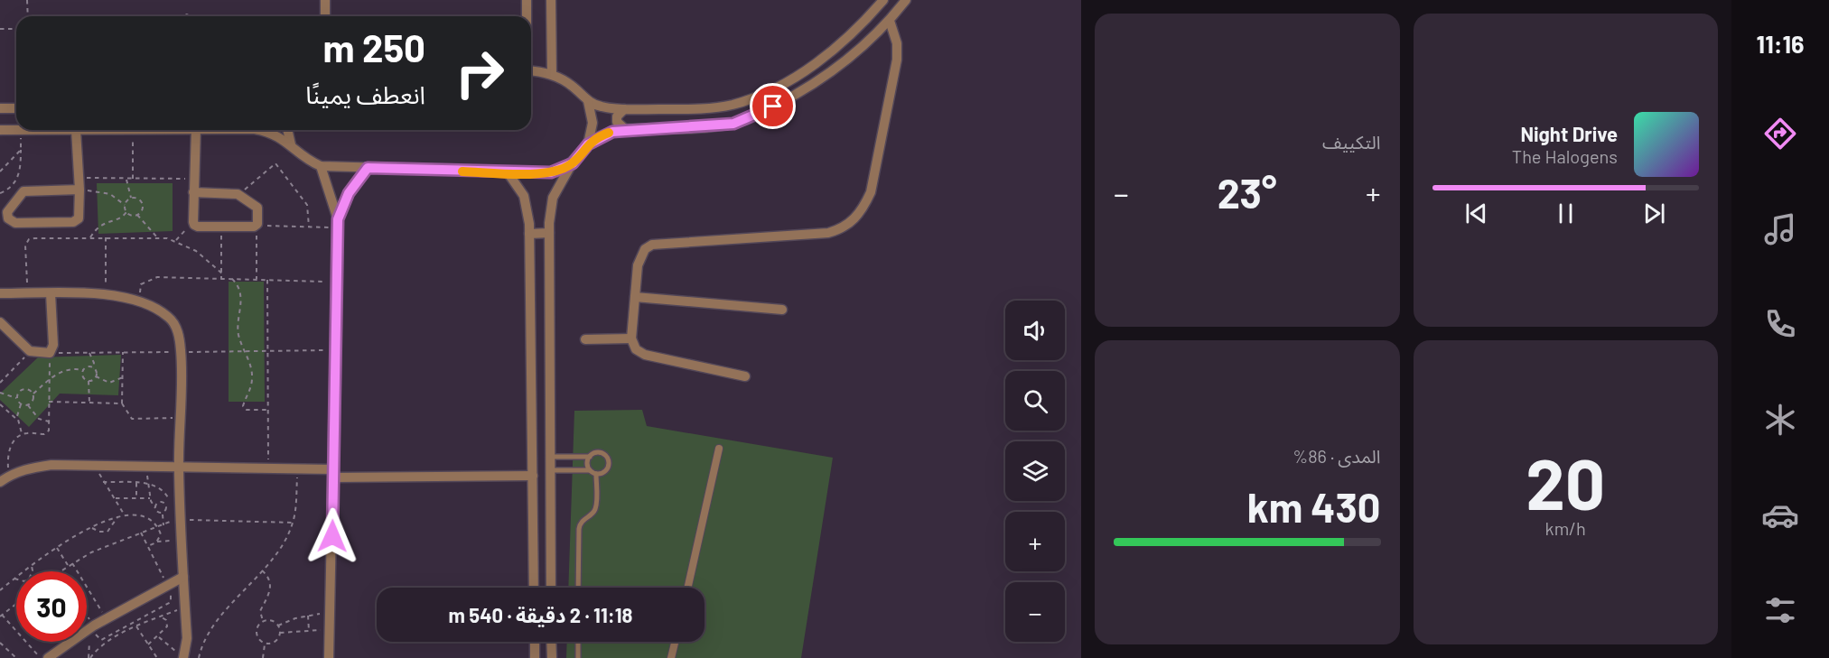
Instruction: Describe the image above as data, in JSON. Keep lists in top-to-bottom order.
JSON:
{
  "page": {
    "tabs": "11:16",
    "tile": [
      "التكييف",
      ["20", "km/h"],
      ["المدى · 86%", "430 km"]
    ],
    "turn": ["250 m", "انعطف يمينًا"],
    "song": ["Night Drive", "The Halogens"],
    "heat": ["−", "23°", "+"],
    "map_buttons": ["+", "−"],
    "limit": "30",
    "trip": "11:18 · 2 دقيقة · 540 m"
  }
}
